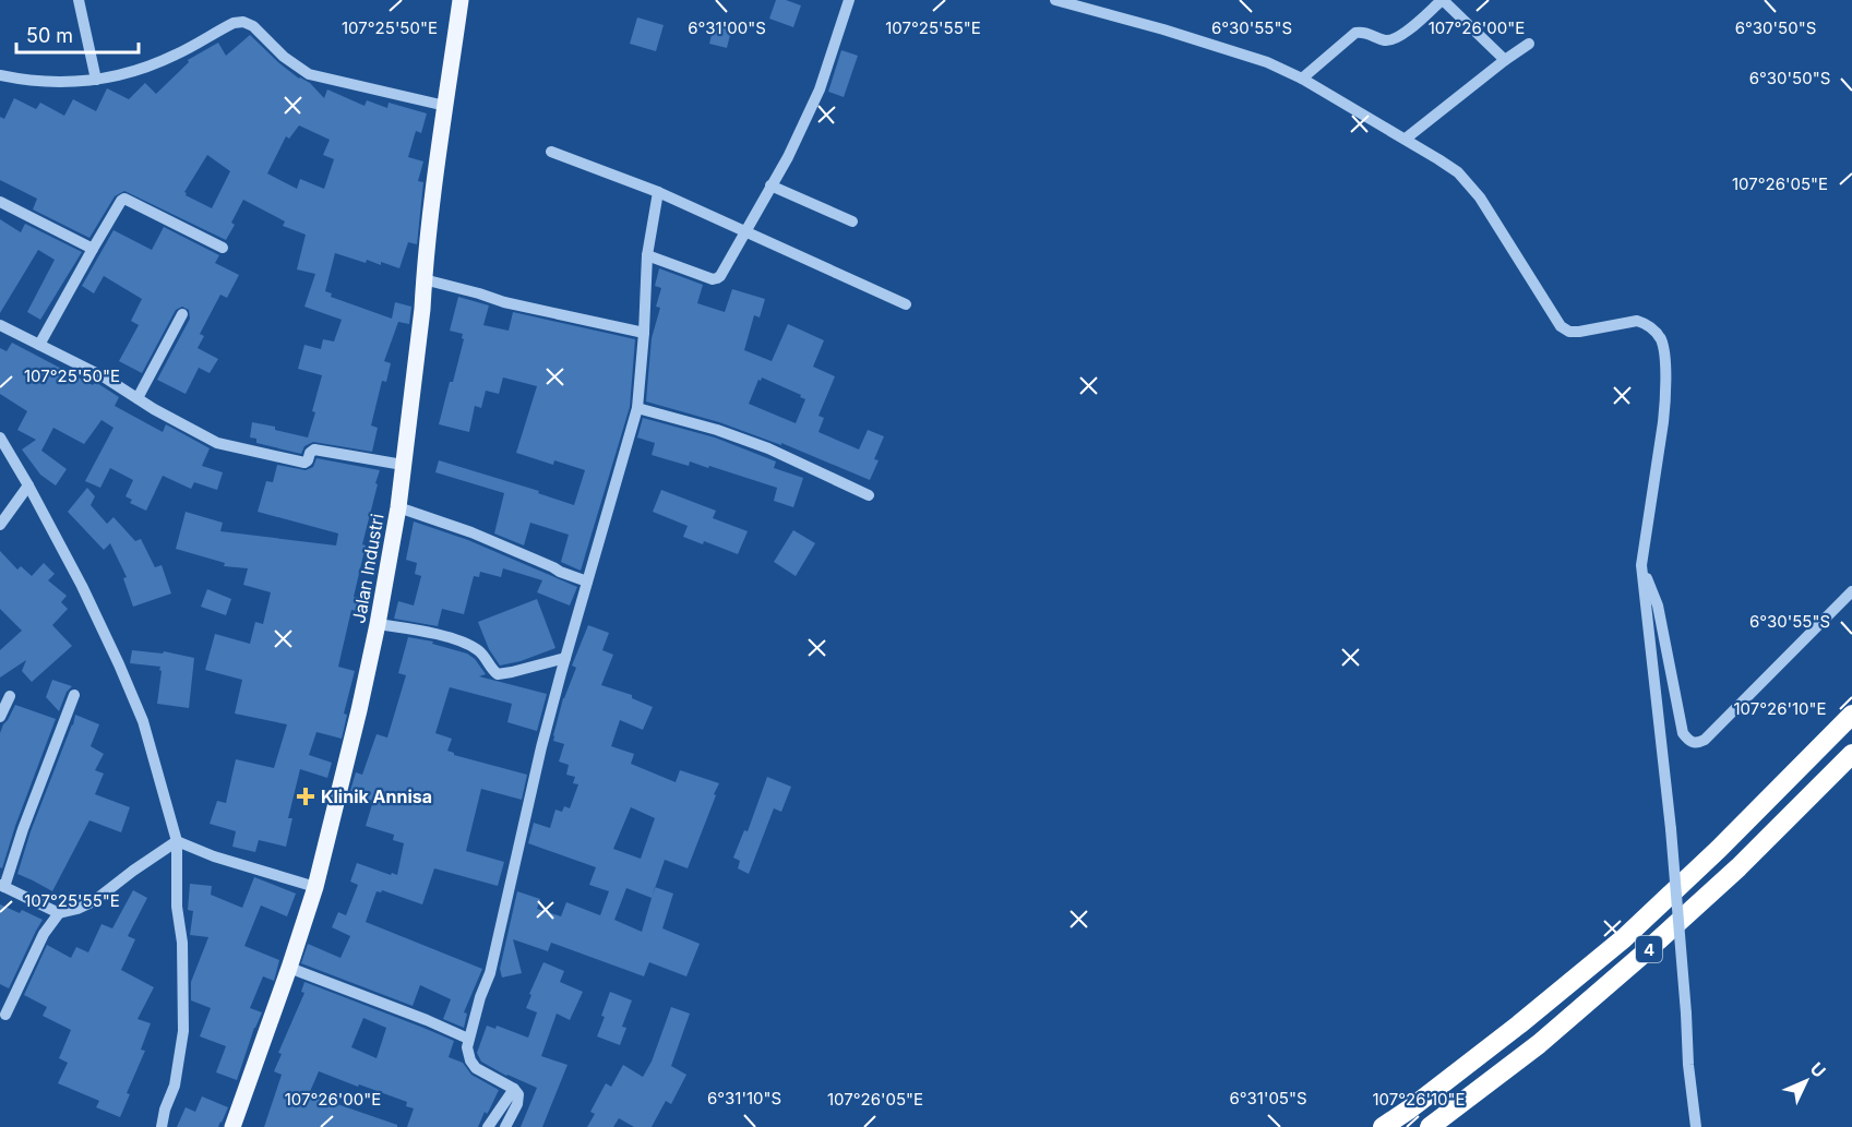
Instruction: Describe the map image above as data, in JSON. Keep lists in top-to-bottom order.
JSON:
{
  "streets": {
    "highway": ["4"],
    "main road": ["Jalan Industri"]
  },
  "places": {
    "health": ["Klinik Annisa"]
  },
  "scale_bar": "50 m",
  "north": "top right",
  "coordinates": [
    "107°25'50\"E",
    "107°25'55\"E",
    "107°26'00\"E",
    "6°31'00\"S",
    "6°30'55\"S",
    "6°30'50\"S",
    "107°26'05\"E",
    "107°26'10\"E",
    "6°31'10\"S",
    "6°31'05\"S"
  ]
}
